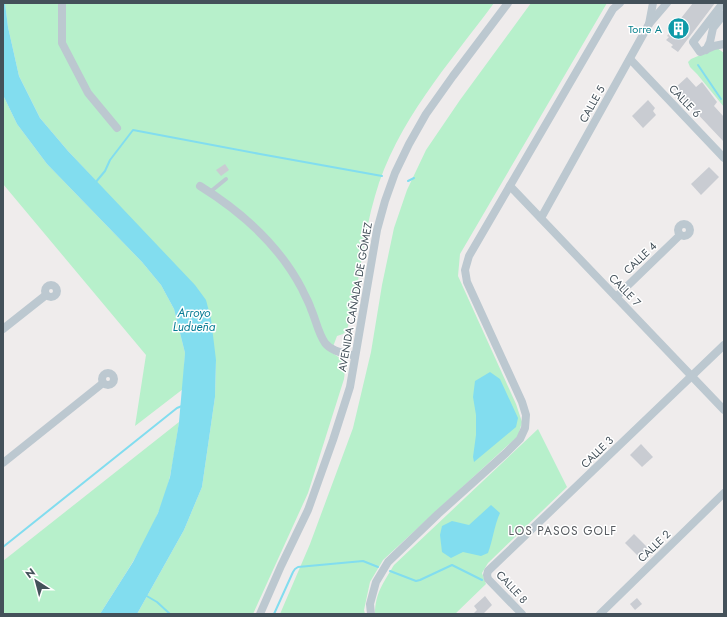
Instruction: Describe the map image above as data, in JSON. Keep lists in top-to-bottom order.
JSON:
{
  "streets": {
    "street": [
      "CALLE 6",
      "CALLE 5",
      "CALLE 4",
      "CALLE 7",
      "AVENIDA CAÑADA DE GÓMEZ",
      "CALLE 3",
      "CALLE 2",
      "CALLE 8"
    ]
  },
  "crossings": [
    ["CALLE 6", "CALLE 5"],
    ["CALLE 5", "CALLE 7"],
    ["CALLE 4", "CALLE 7"],
    ["CALLE 7", "CALLE 3"],
    ["CALLE 3", "CALLE 8"]
  ],
  "districts": ["LOS PASOS GOLF"],
  "water": ["Arroyo Ludueña"],
  "places": {
    "building": ["Torre A"]
  },
  "north": "top left"
}
